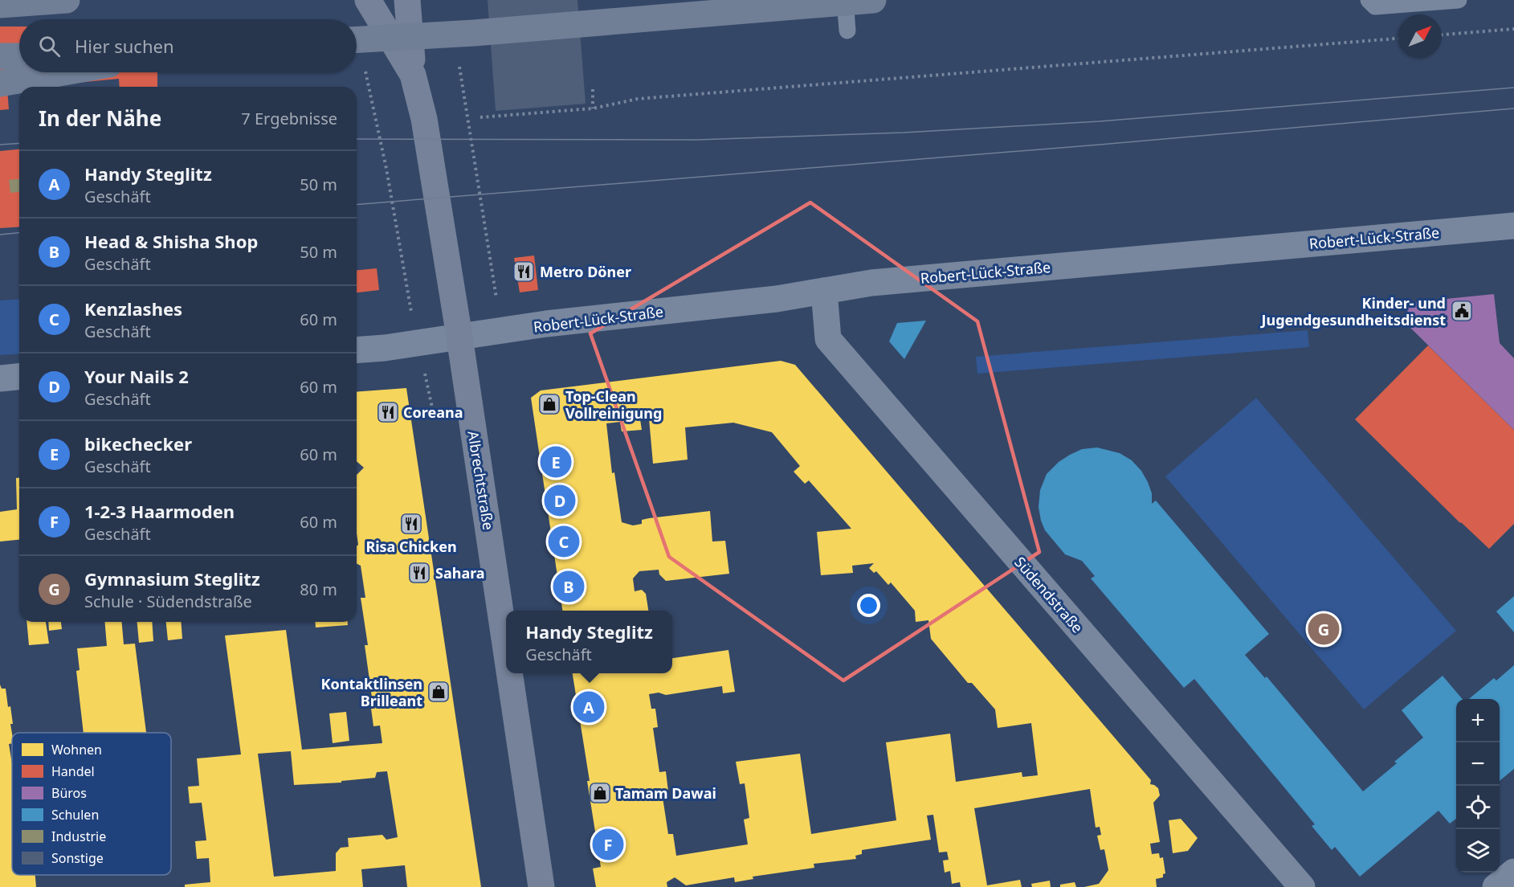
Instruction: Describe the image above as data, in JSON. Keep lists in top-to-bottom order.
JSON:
{
  "streets": {
    "main road": ["Albrechtstraße"],
    "street": ["Robert-Lück-Straße", "Südendstraße"]
  },
  "crossings": [
    ["Robert-Lück-Straße", "Albrechtstraße"],
    ["Robert-Lück-Straße", "Südendstraße"]
  ],
  "places": {
    "restaurant": [
      "Metro Döner",
      "Coreana",
      "Risa Chicken",
      "Sahara"
    ],
    "public building": ["Kinder- und Jugendgesundheitsdienst"],
    "shop": ["Top-Clean Vollreinigung", "Kontaktlinsen Brilleant", "Tamam Dawai"]
  },
  "legend": [
    "Wohnen",
    "Handel",
    "Büros",
    "Schulen",
    "Industrie",
    "Sonstige"
  ],
  "north": "top right",
  "page": {
    "search": "Hier suchen",
    "heading": ["In der Nähe", "7 Ergebnisse"],
    "list": [
      {
        "mark": "A",
        "name": "Handy Steglitz",
        "note": "Geschäft",
        "value": "50 m"
      },
      {
        "mark": "B",
        "name": "Head & Shisha Shop",
        "note": "Geschäft",
        "value": "50 m"
      },
      {
        "mark": "C",
        "name": "Kenzlashes",
        "note": "Geschäft",
        "value": "60 m"
      },
      {
        "mark": "D",
        "name": "Your Nails 2",
        "note": "Geschäft",
        "value": "60 m"
      },
      {
        "mark": "E",
        "name": "bikechecker",
        "note": "Geschäft",
        "value": "60 m"
      },
      {
        "mark": "F",
        "name": "1-2-3 Haarmoden",
        "note": "Geschäft",
        "value": "60 m"
      },
      {
        "mark": "G",
        "name": "Gymnasium Steglitz",
        "note": "Schule · Südendstraße",
        "value": "80 m"
      }
    ],
    "pins": [
      "E",
      "D",
      "C",
      "B",
      "G",
      "A",
      "F"
    ],
    "popup": ["Handy Steglitz", "Geschäft"],
    "map_buttons": ["+", "−"]
  }
}
